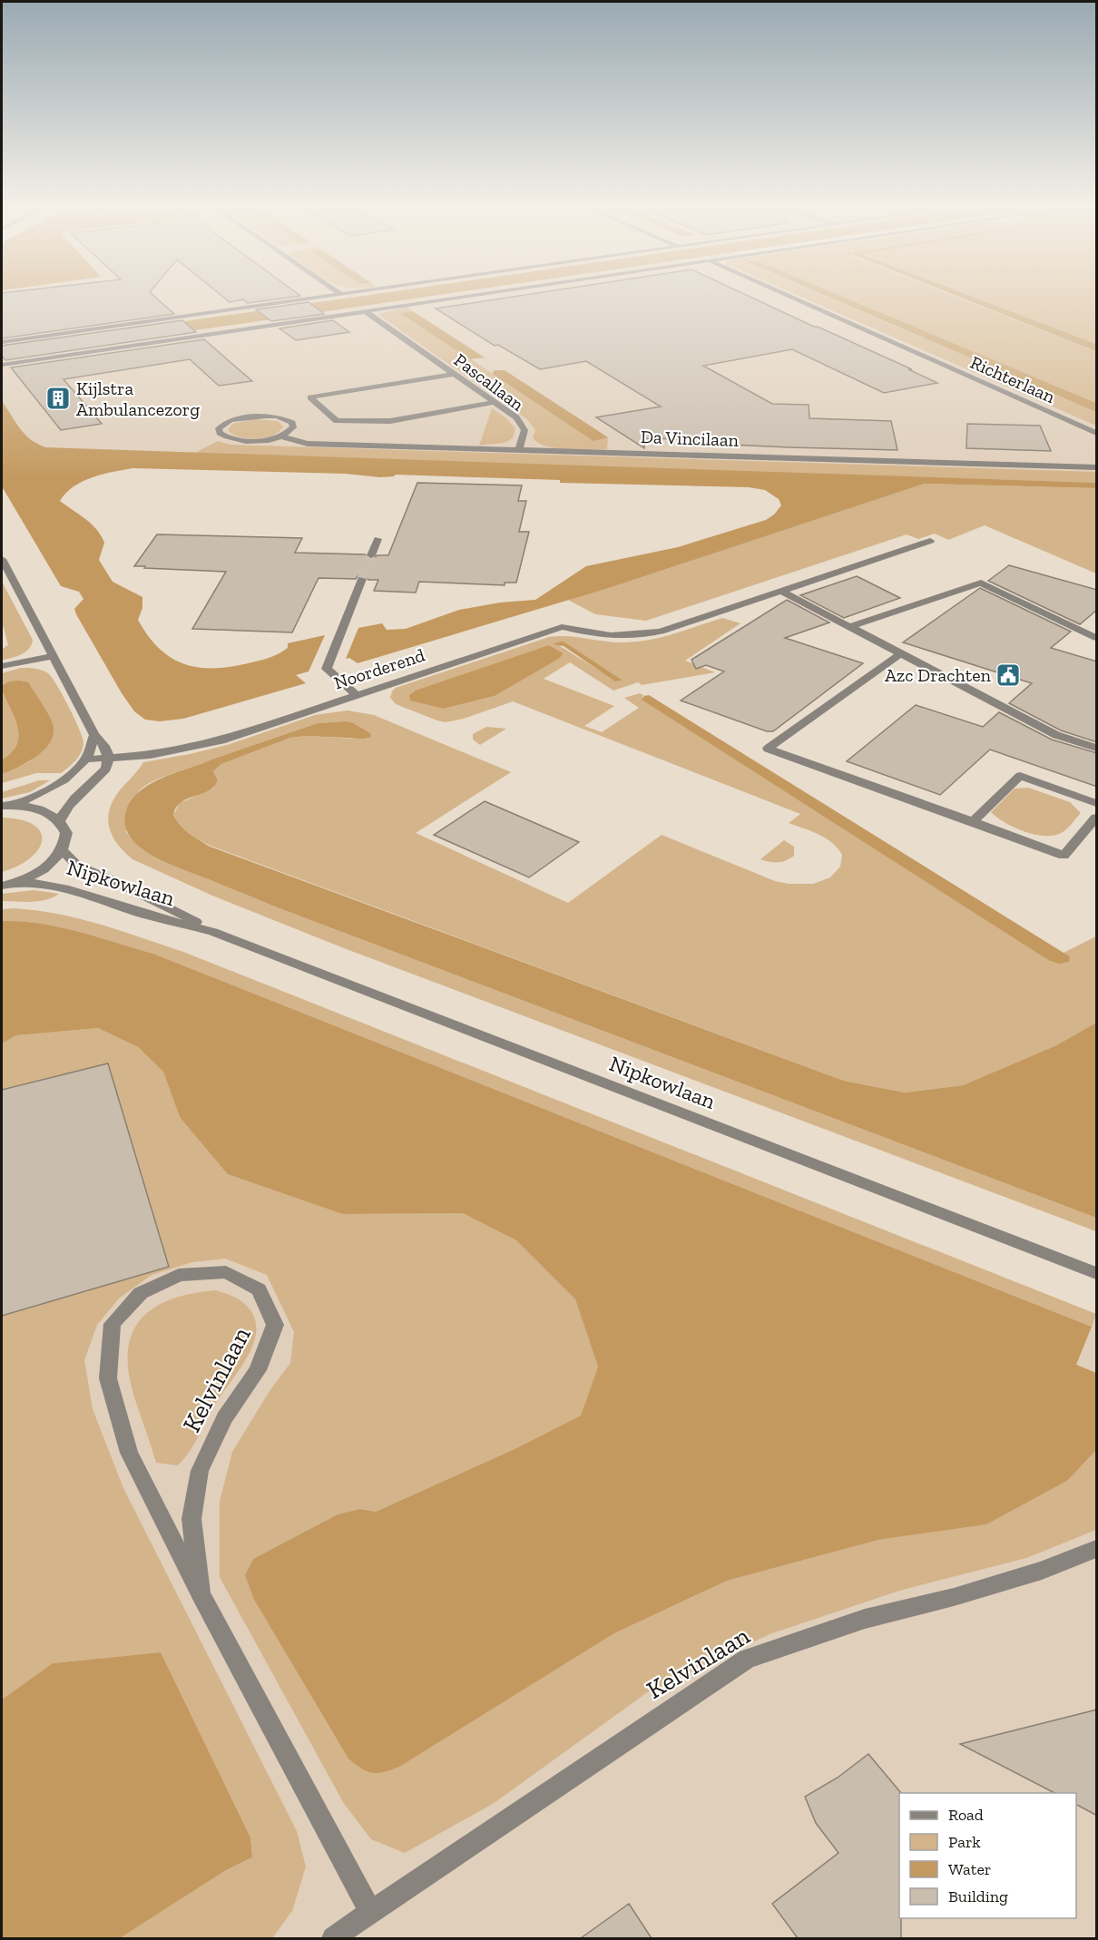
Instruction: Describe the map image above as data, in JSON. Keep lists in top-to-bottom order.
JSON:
{
  "streets": {
    "street": [
      "Richterlaan",
      "Pascallaan",
      "Da Vincilaan",
      "Noorderend",
      "Nipkowlaan",
      "Kelvinlaan"
    ]
  },
  "crossings": [
    ["Pascallaan", "Da Vincilaan"]
  ],
  "places": {
    "building": ["Kijlstra Ambulancezorg"],
    "public building": ["Azc Drachten"]
  },
  "legend": [
    "Road",
    "Park",
    "Water",
    "Building"
  ]
}
